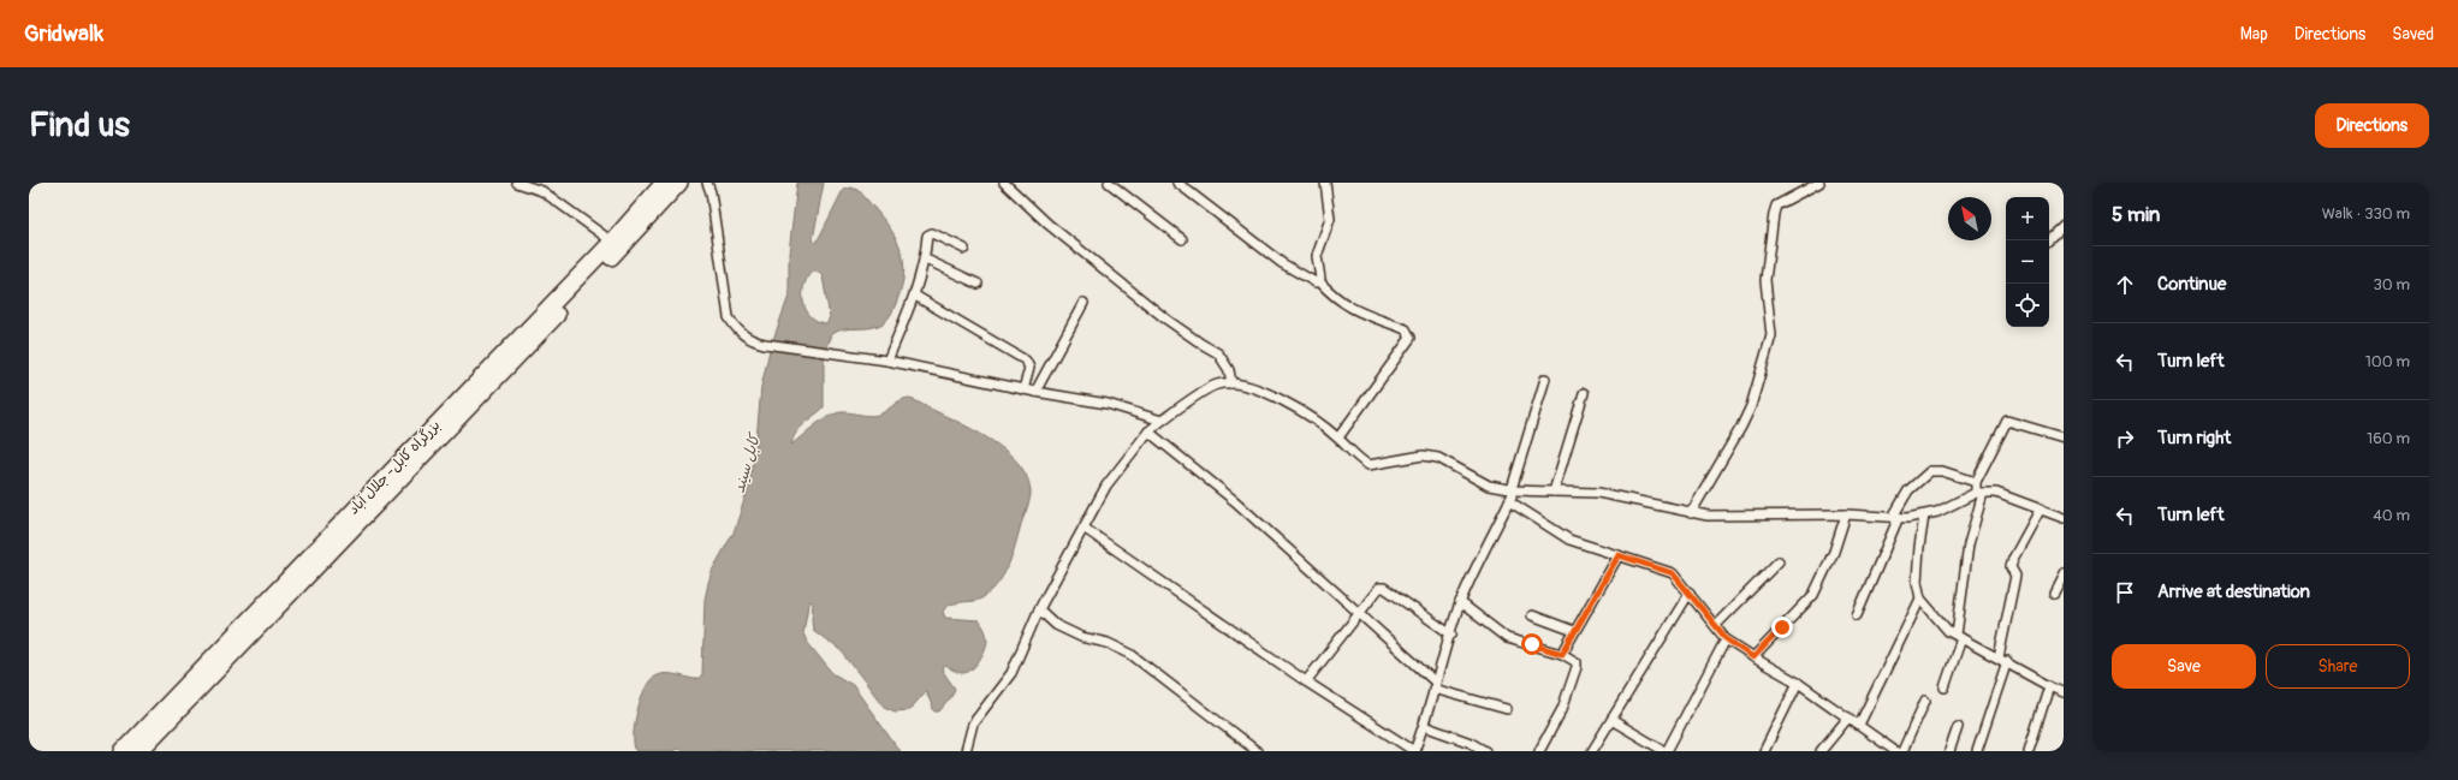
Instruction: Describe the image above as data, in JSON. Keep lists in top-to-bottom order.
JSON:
{
  "streets": {
    "highway": ["بزرگراه کابل- جلال آباد"]
  },
  "water": ["کابل سيند"],
  "north": "top left",
  "page": {
    "header": "Gridwalk",
    "nav": ["Map", "Directions", "Saved"],
    "buttons": [
      "Directions",
      ["Save", "Share"]
    ],
    "title": "Find us",
    "heading": ["5 min", "Walk · 330 m"],
    "map_buttons": ["+", "−"],
    "list": [
      ["Continue", "30 m"],
      ["Turn left", "100 m"],
      ["Turn right", "160 m"],
      ["Turn left", "40 m"],
      "Arrive at destination"
    ]
  }
}
